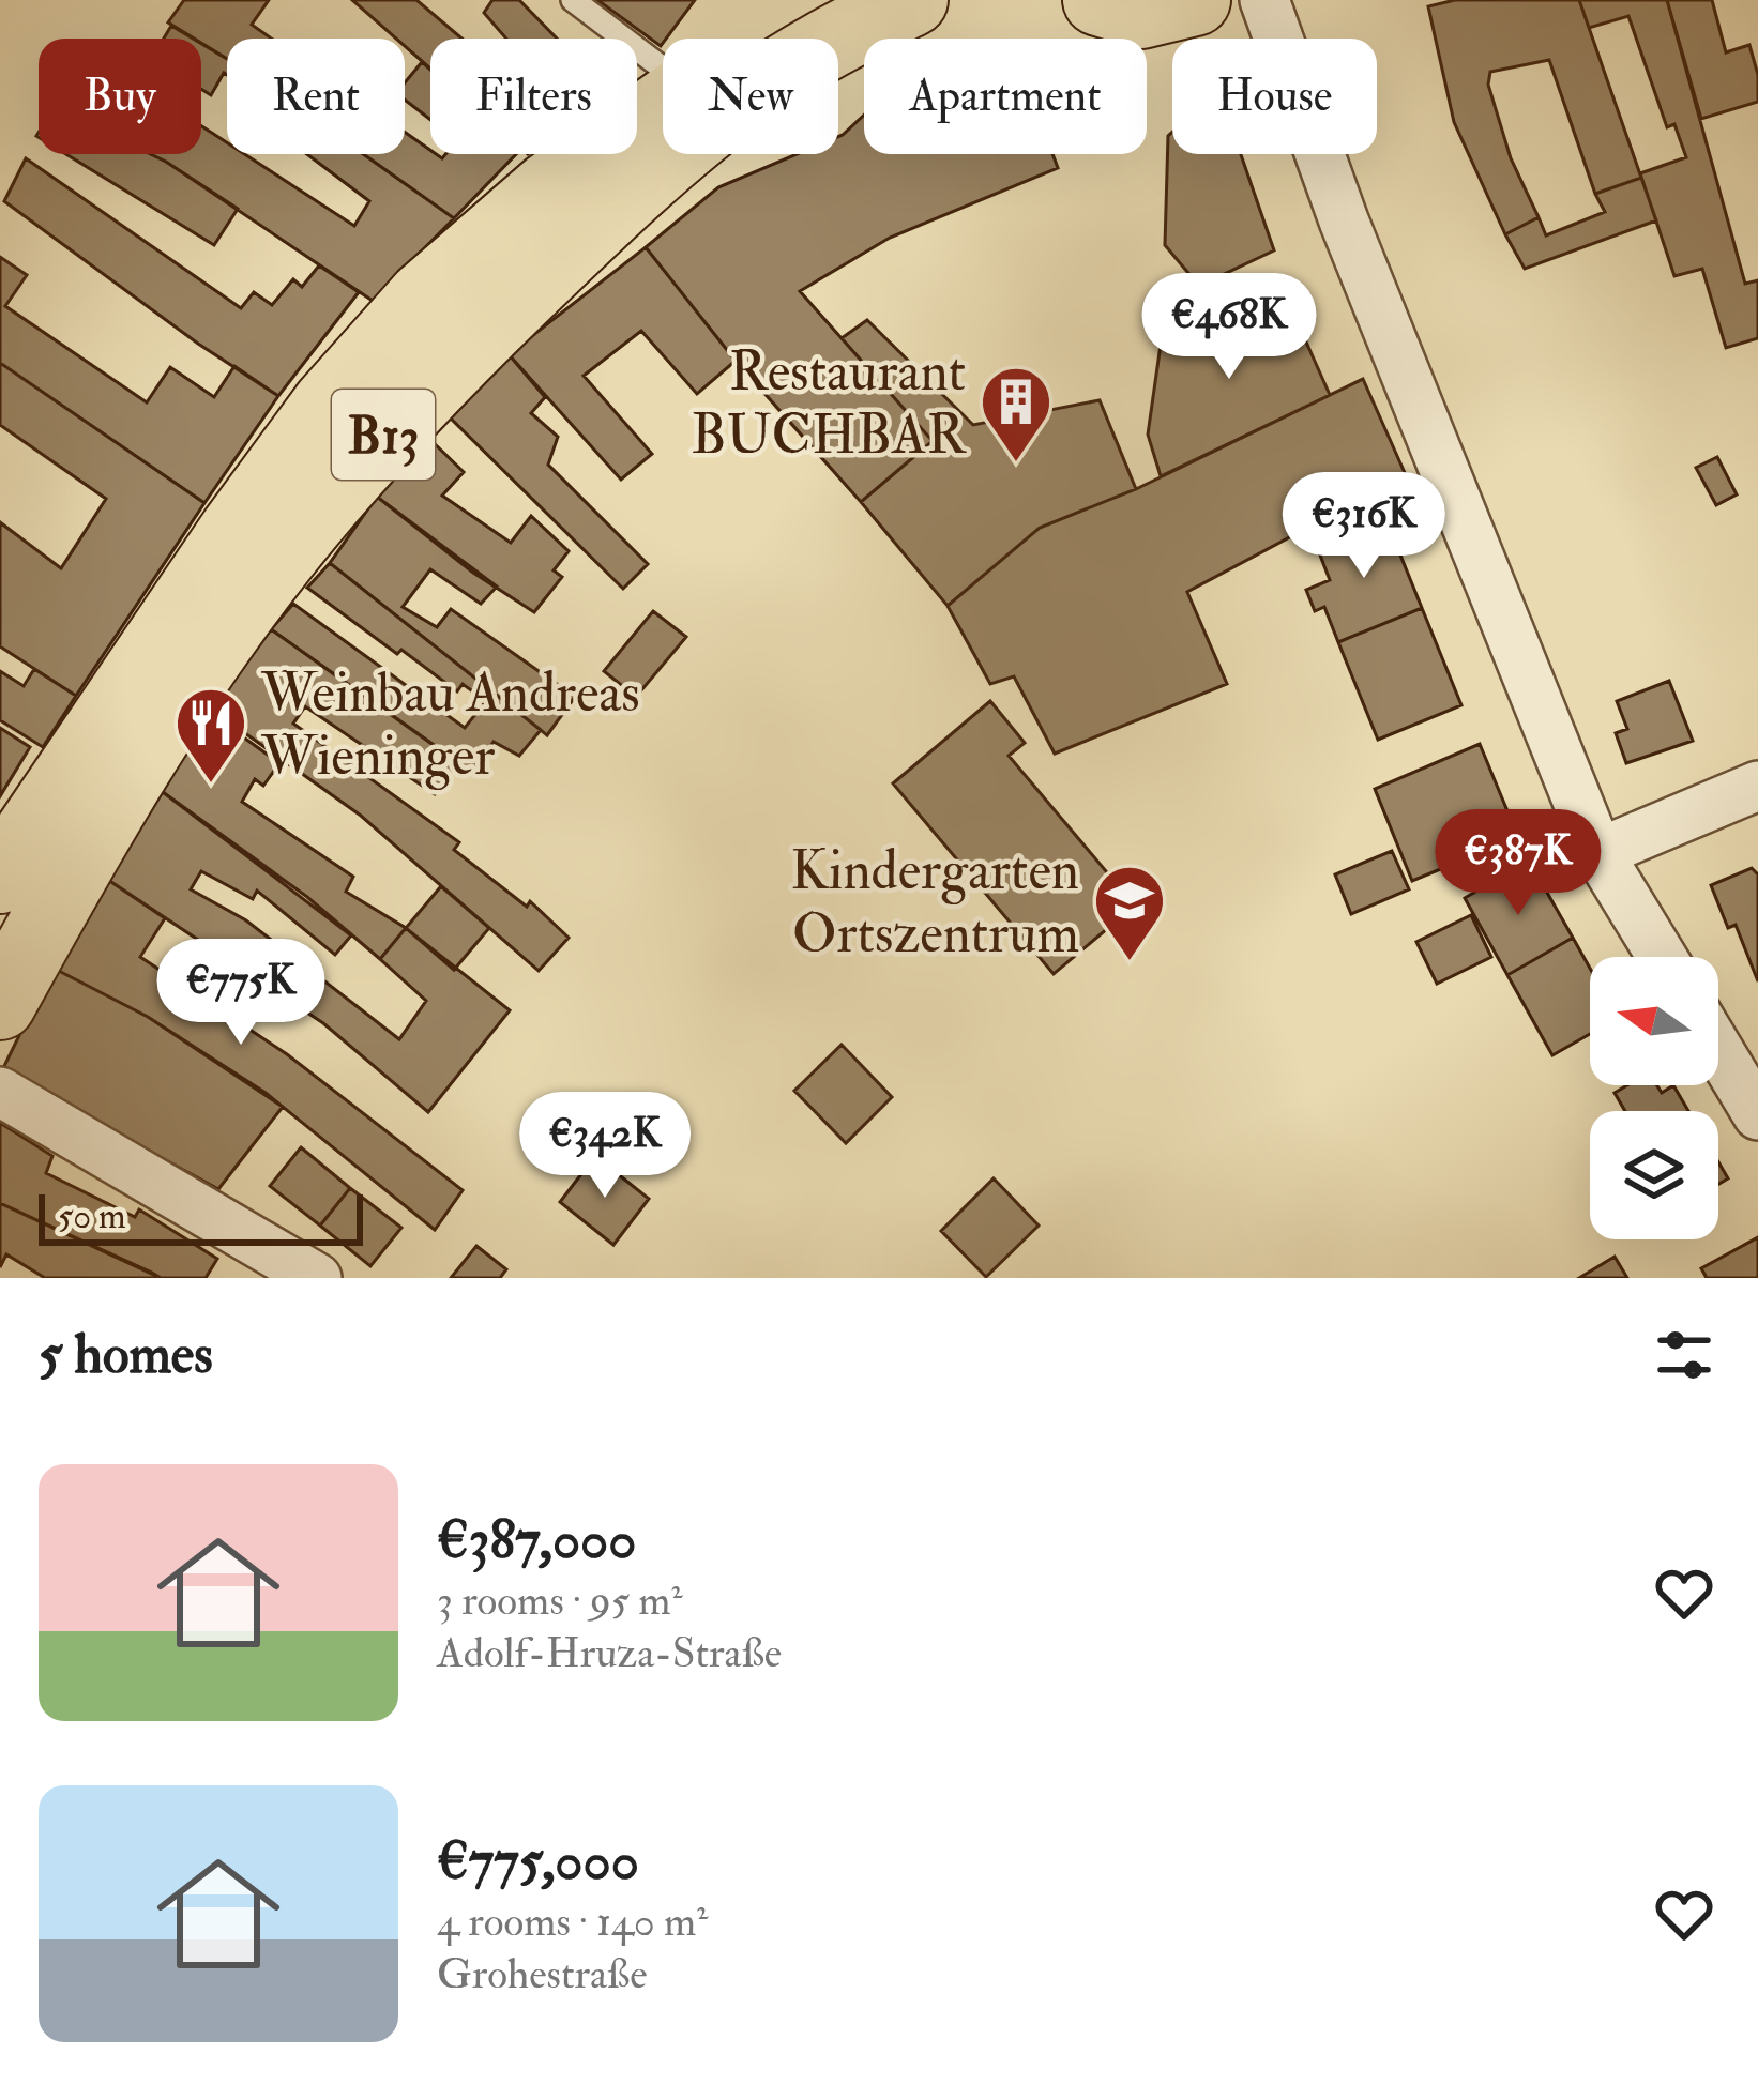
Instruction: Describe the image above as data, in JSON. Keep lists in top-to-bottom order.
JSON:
{
  "streets": {
    "main road": ["B13"]
  },
  "places": {
    "building": ["Restaurant BUCHBAR"],
    "restaurant": ["Weinbau Andreas Wieninger"],
    "school or university": ["Kindergarten Ortszentrum"]
  },
  "scale_bar": "50 m",
  "north": "left",
  "page": {
    "chip": [
      "Buy",
      "Rent",
      "Filters",
      "New",
      "Apartment",
      "House"
    ],
    "price": [
      "€468K",
      "€316K",
      "€387K",
      "€775K",
      "€342K"
    ],
    "scale": "50 m",
    "heading": "5 homes",
    "list": [
      {
        "name": "€387,000",
        "note": "3 rooms · 95 m² · Adolf-Hruza-Straße"
      },
      {
        "name": "€775,000",
        "note": "4 rooms · 140 m² · Grohestraße"
      }
    ]
  }
}
